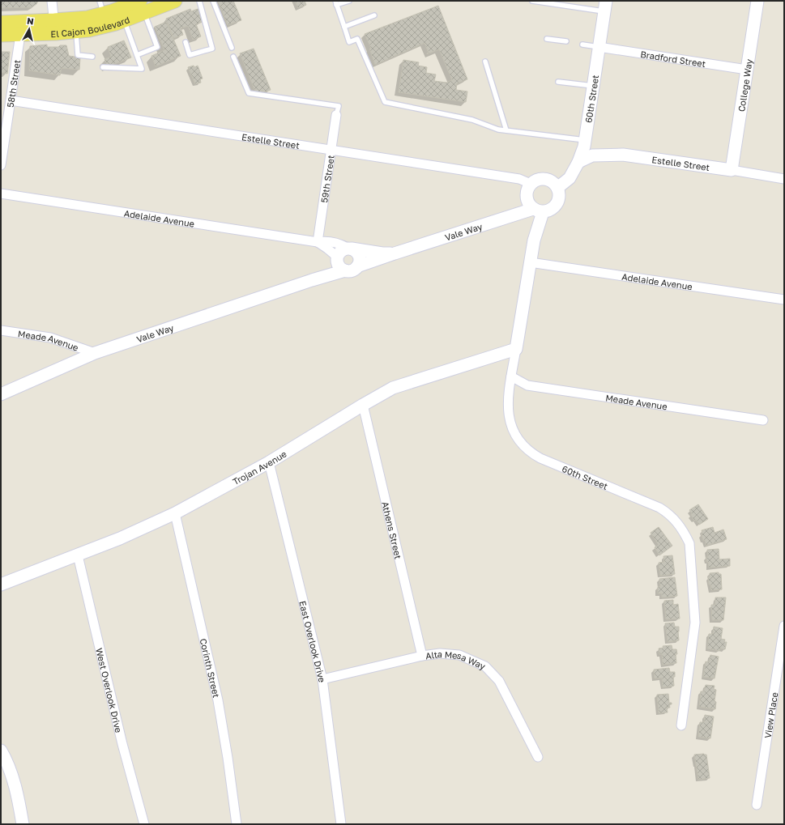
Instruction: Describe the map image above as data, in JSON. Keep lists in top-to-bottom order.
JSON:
{
  "streets": {
    "main road": ["El Cajon Boulevard"],
    "street": [
      "Bradford Street",
      "58th Street",
      "College Way",
      "60th Street",
      "Estelle Street",
      "59th Street",
      "Adelaide Avenue",
      "Vale Way",
      "Meade Avenue",
      "Trojan Avenue",
      "Athens Street",
      "East Overlook Drive",
      "Alta Mesa Way",
      "Corinth Street",
      "West Overlook Drive",
      "View Place"
    ]
  },
  "crossings": [
    ["El Cajon Boulevard", "58th Street"],
    ["Bradford Street", "College Way"],
    ["Bradford Street", "60th Street"],
    ["58th Street", "Estelle Street"],
    ["College Way", "Estelle Street"],
    ["60th Street", "Estelle Street"],
    ["60th Street", "Adelaide Avenue"],
    ["60th Street", "Vale Way"],
    ["60th Street", "Meade Avenue"],
    ["60th Street", "Trojan Avenue"],
    ["Estelle Street", "59th Street"],
    ["Estelle Street", "Vale Way"],
    ["59th Street", "Adelaide Avenue"],
    ["Adelaide Avenue", "Vale Way"],
    ["Vale Way", "Meade Avenue"],
    ["Trojan Avenue", "Athens Street"],
    ["Trojan Avenue", "East Overlook Drive"],
    ["Trojan Avenue", "Corinth Street"],
    ["Trojan Avenue", "West Overlook Drive"],
    ["Athens Street", "Alta Mesa Way"],
    ["East Overlook Drive", "Alta Mesa Way"]
  ],
  "north": "top"
}
